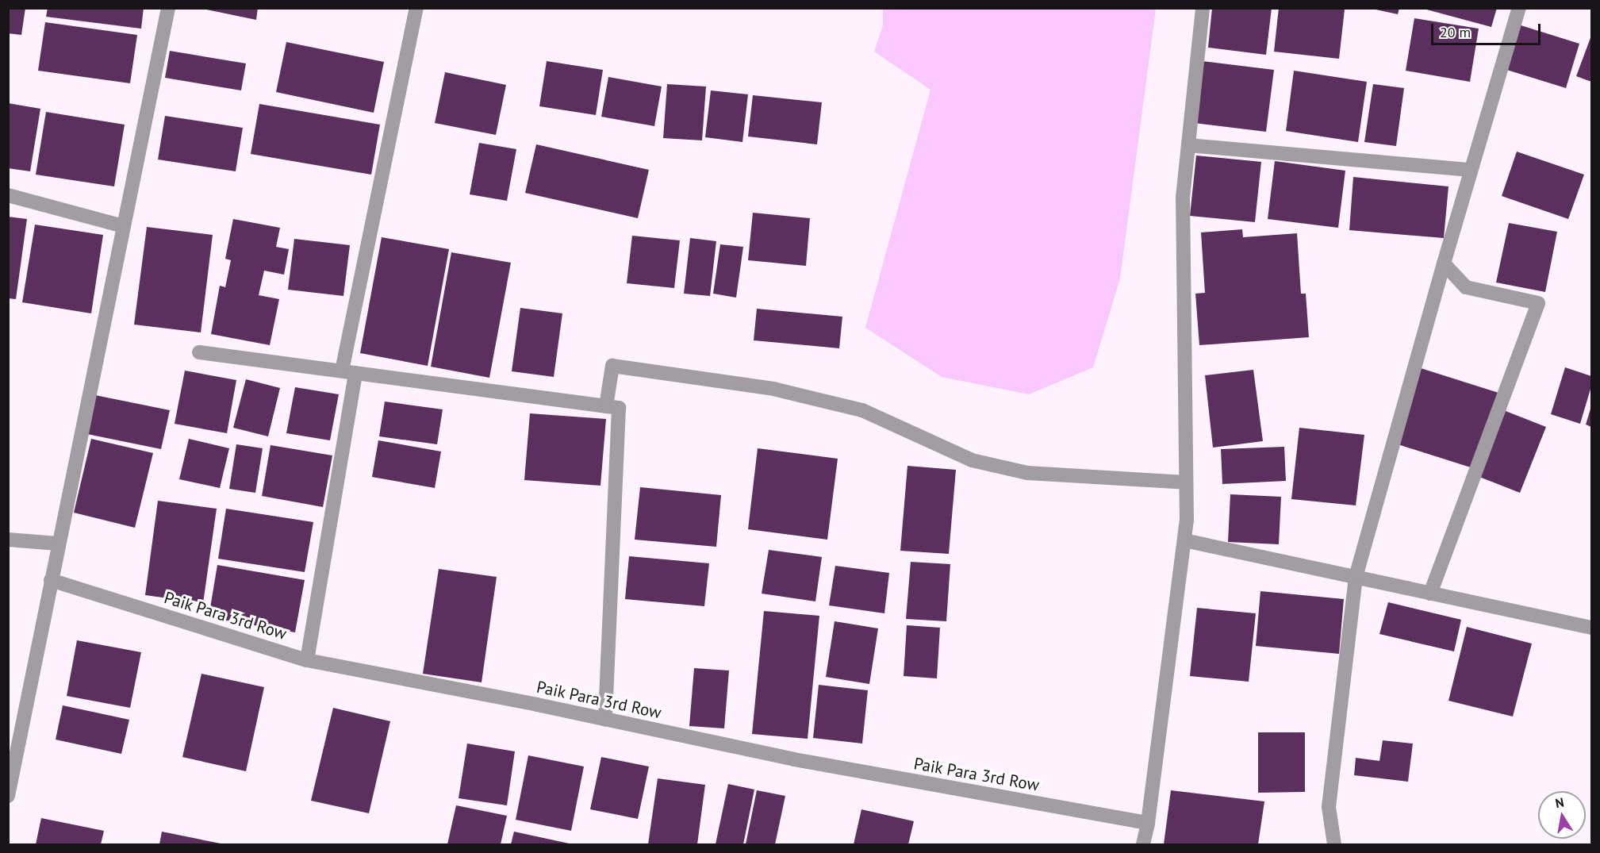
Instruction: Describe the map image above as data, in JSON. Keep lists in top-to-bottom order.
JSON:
{
  "streets": {
    "street": ["Paik Para 3rd Row"]
  },
  "scale_bar": "20 m",
  "north": "top"
}
